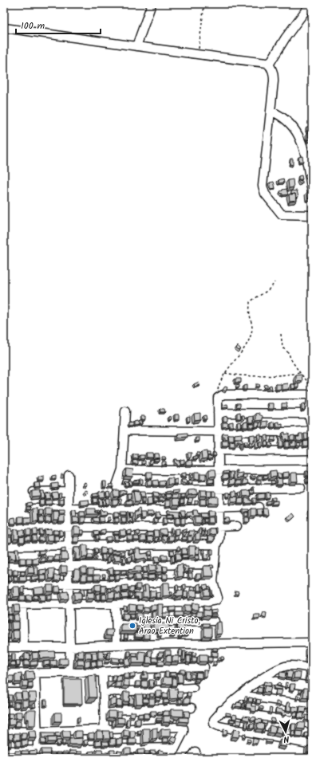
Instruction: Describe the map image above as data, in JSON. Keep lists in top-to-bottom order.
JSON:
{
  "places": ["Iglesia Ni Cristo, Arao Extention"],
  "scale_bar": "100 m",
  "north": "bottom"
}
